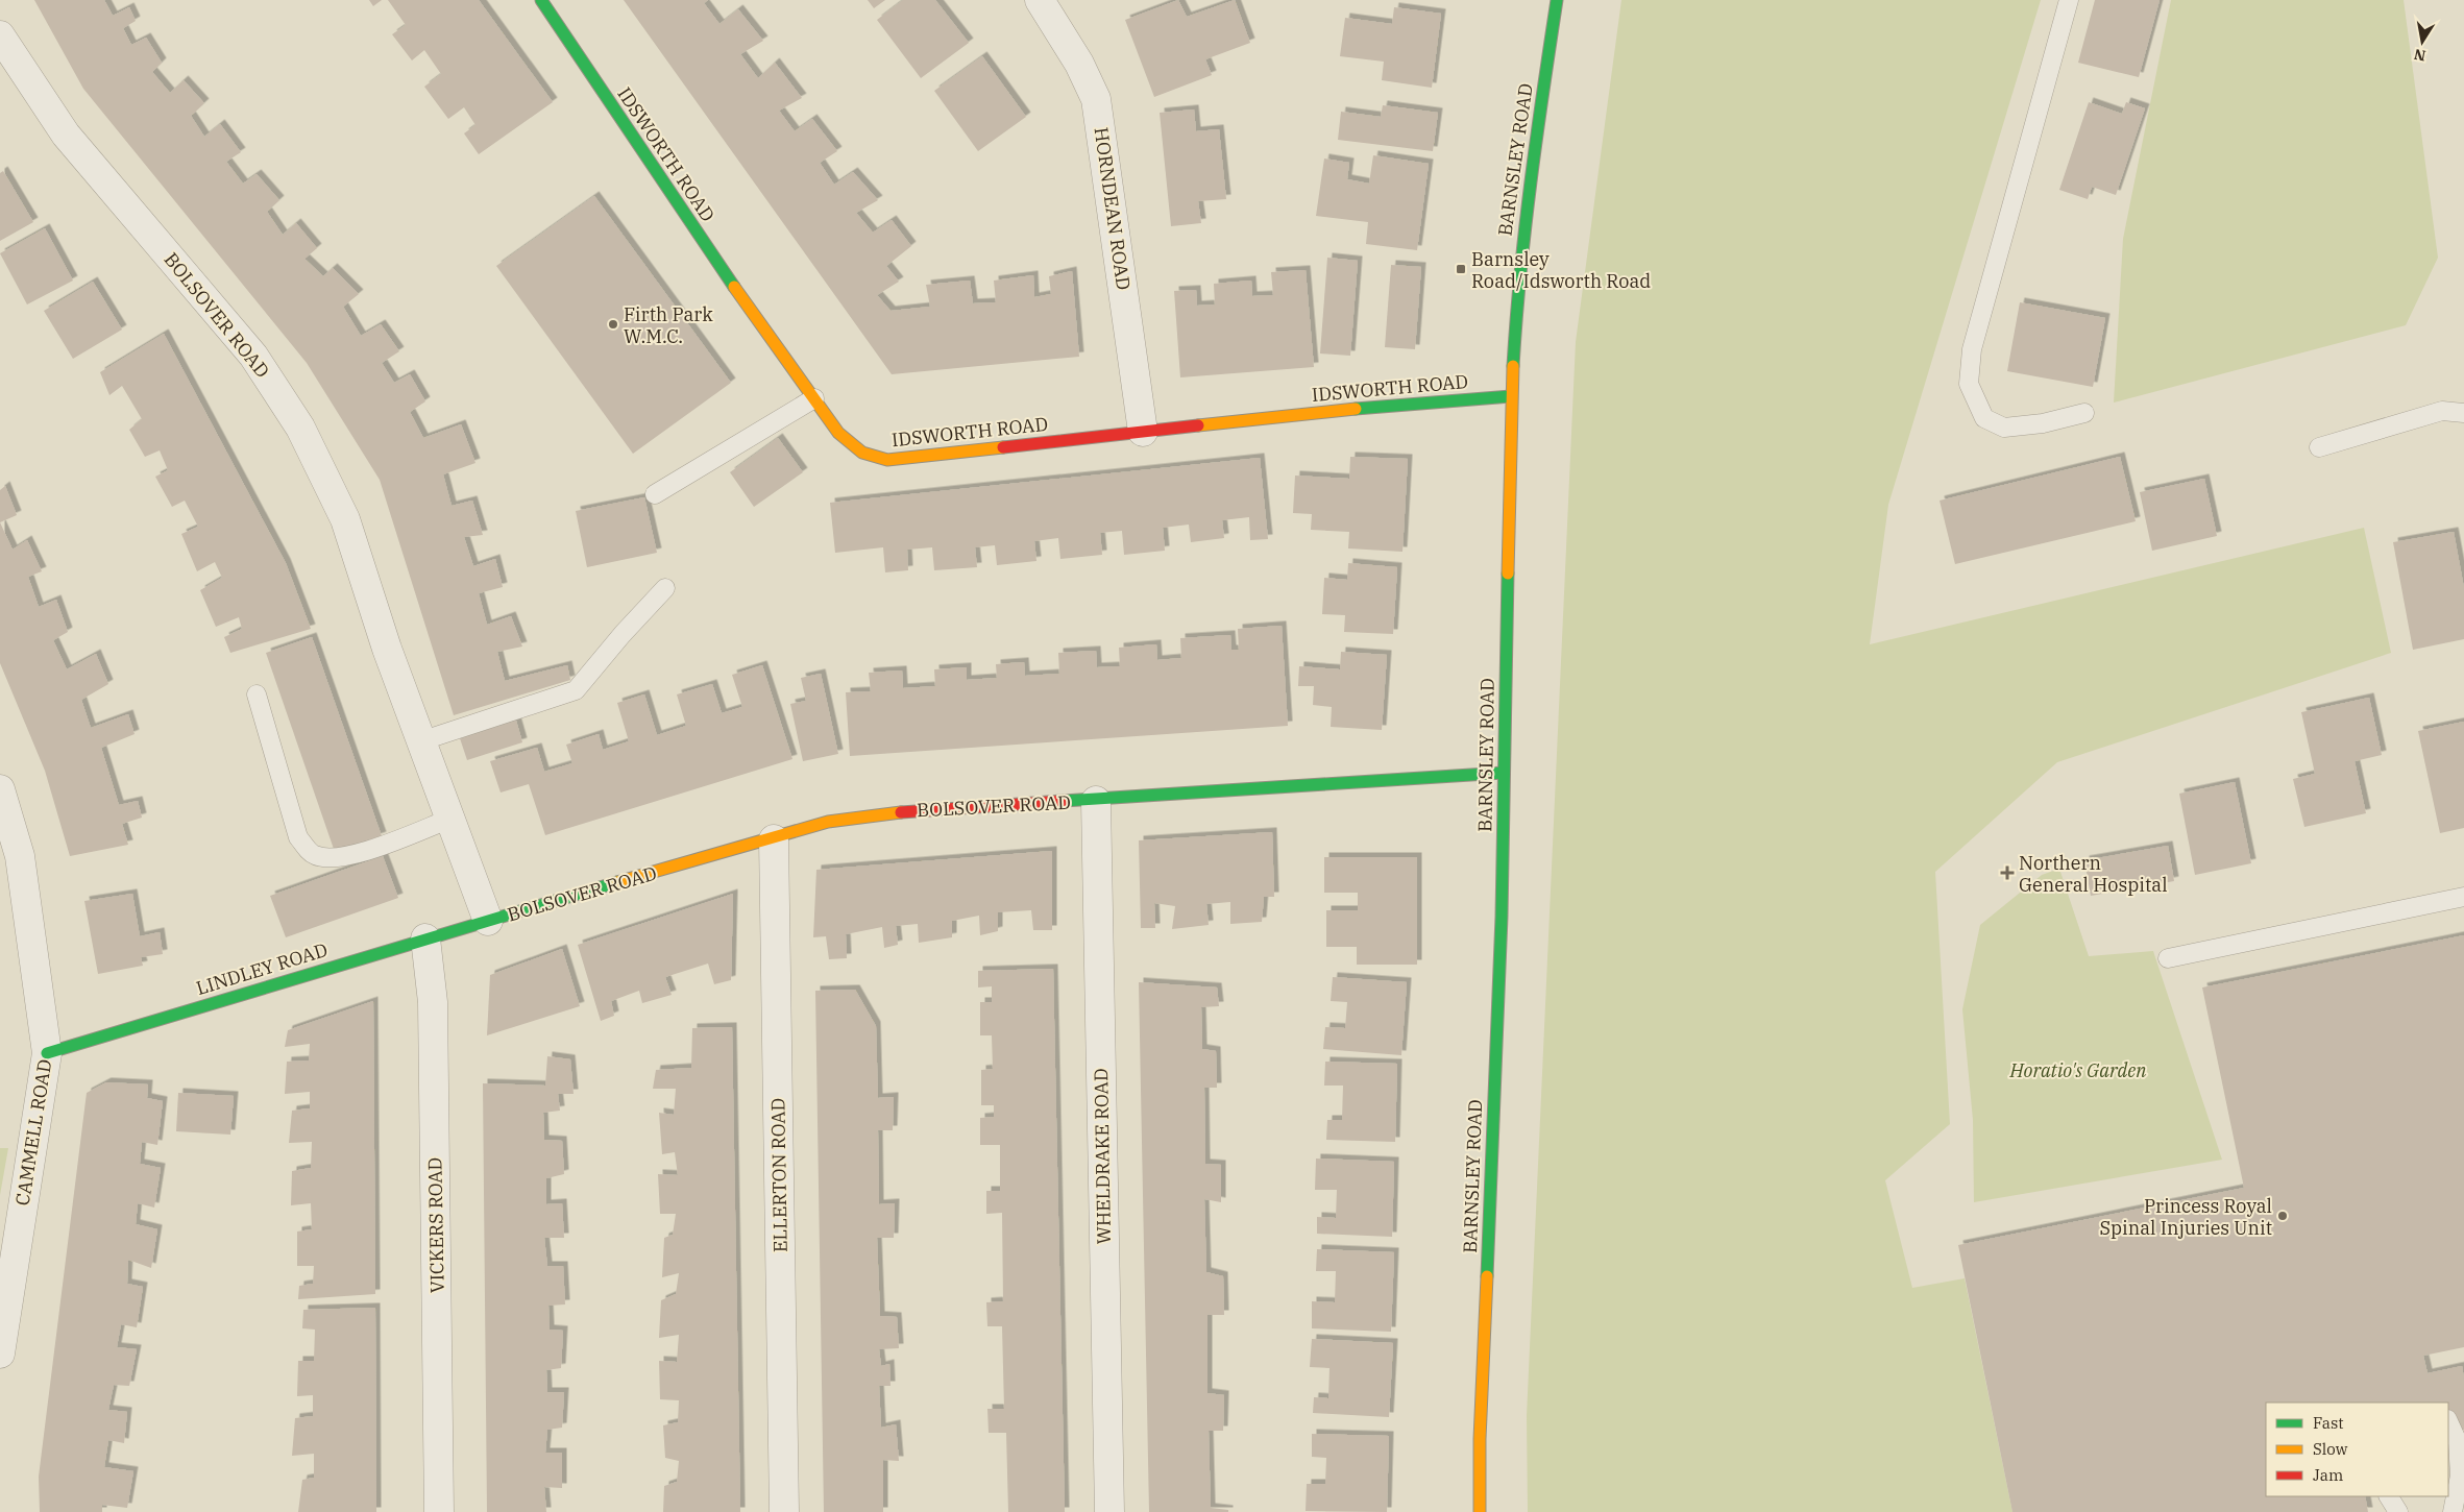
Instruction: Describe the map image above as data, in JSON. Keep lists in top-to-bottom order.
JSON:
{
  "streets": {
    "street": [
      "IDSWORTH ROAD",
      "BARNSLEY ROAD",
      "HORNDEAN ROAD",
      "BOLSOVER ROAD",
      "LINDLEY ROAD",
      "CAMMELL ROAD",
      "WHELDRAKE ROAD",
      "ELLERTON ROAD",
      "VICKERS ROAD"
    ]
  },
  "crossings": [
    ["IDSWORTH ROAD", "BARNSLEY ROAD"],
    ["IDSWORTH ROAD", "HORNDEAN ROAD"],
    ["BARNSLEY ROAD", "BOLSOVER ROAD"],
    ["BOLSOVER ROAD", "LINDLEY ROAD"],
    ["BOLSOVER ROAD", "WHELDRAKE ROAD"],
    ["BOLSOVER ROAD", "ELLERTON ROAD"],
    ["LINDLEY ROAD", "CAMMELL ROAD"],
    ["LINDLEY ROAD", "VICKERS ROAD"]
  ],
  "parks": ["Horatio's Garden"],
  "places": {
    "transit": ["Barnsley Road/Idsworth Road"],
    "other": ["Firth Park W.M.C.", "Princess Royal Spinal Injuries Unit"],
    "health": ["Northern General Hospital"]
  },
  "legend": ["Fast", "Slow", "Jam"],
  "north": "bottom"
}
